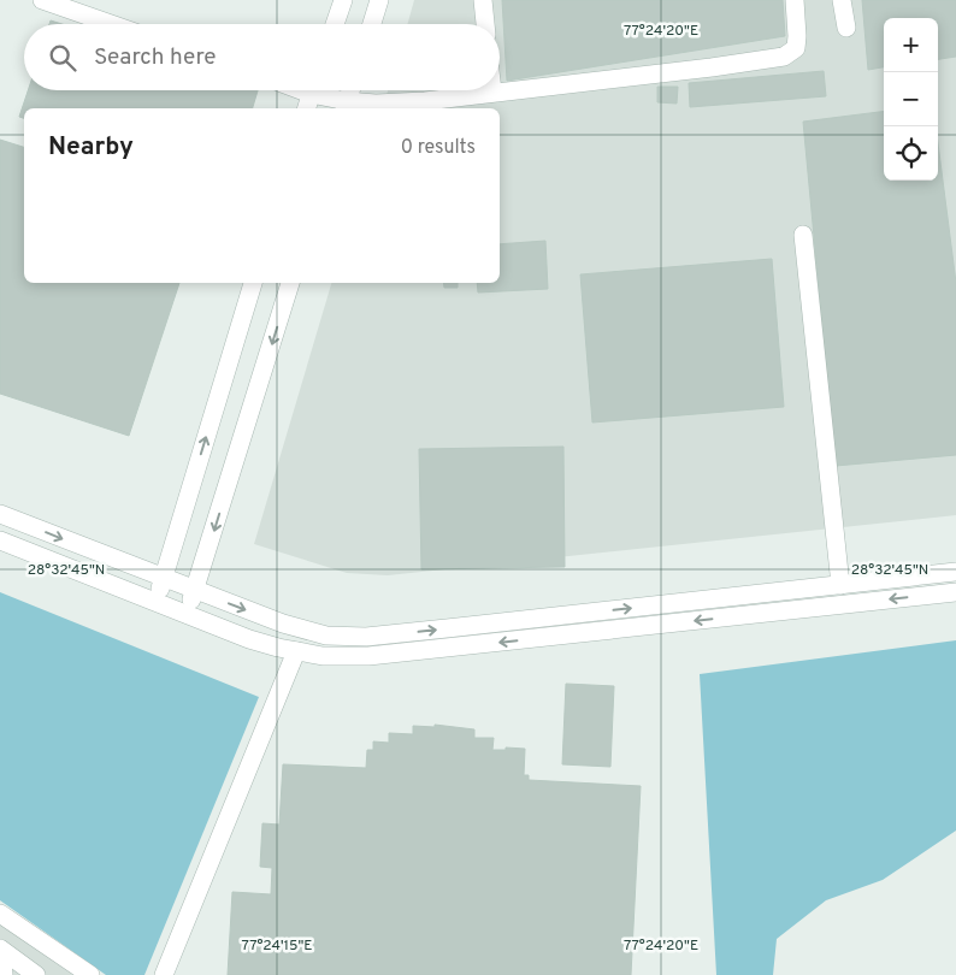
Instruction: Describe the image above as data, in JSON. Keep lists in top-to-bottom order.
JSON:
{
  "page": {
    "map_buttons": ["+", "−"],
    "search": "Search here",
    "heading": ["Nearby", "0 results"]
  },
  "coordinates": ["77°24'20\"E", "28°32'45\"N", "77°24'15\"E"]
}
